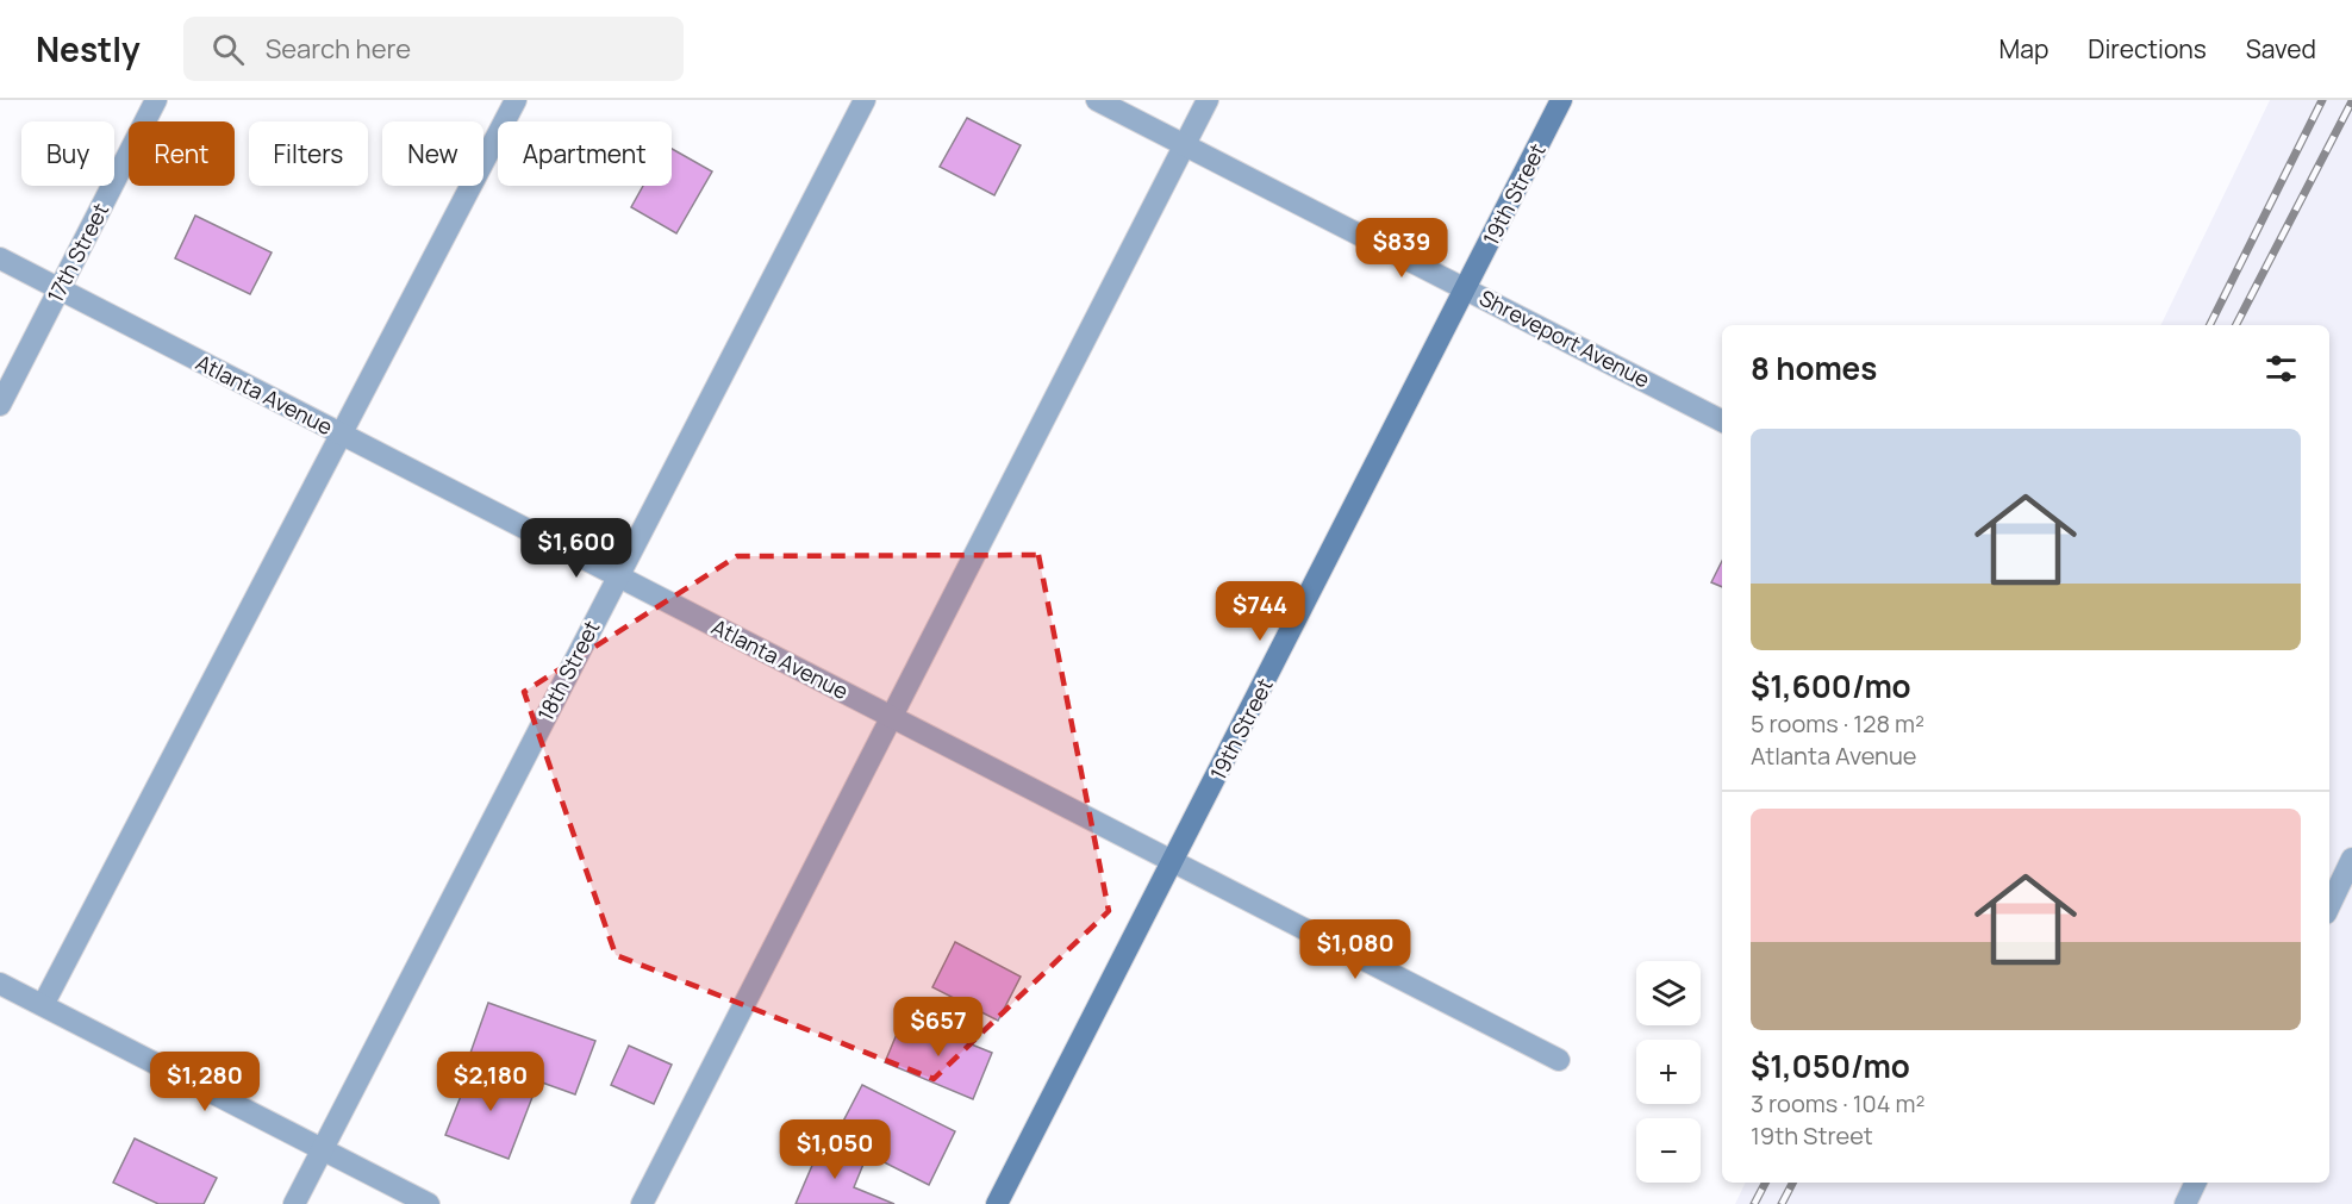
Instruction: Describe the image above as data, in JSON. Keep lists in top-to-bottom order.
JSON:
{
  "streets": {
    "street": [
      "19th Street",
      "17th Street",
      "Shreveport Avenue",
      "Atlanta Avenue",
      "18th Street"
    ]
  },
  "crossings": [
    ["19th Street", "Shreveport Avenue"],
    ["19th Street", "Atlanta Avenue"],
    ["17th Street", "Atlanta Avenue"],
    ["Atlanta Avenue", "18th Street"]
  ],
  "page": {
    "header": "Nestly",
    "search": "Search here",
    "nav": ["Map", "Directions", "Saved"],
    "chip": [
      "Buy",
      "Rent",
      "Filters",
      "New",
      "Apartment"
    ],
    "price": [
      "$839",
      "$1,600",
      "$744",
      "$1,080",
      "$657",
      "$1,280",
      "$2,180",
      "$1,050"
    ],
    "heading": "8 homes",
    "list": [
      {
        "name": "$1,600/mo",
        "note": "5 rooms · 128 m² · Atlanta Avenue"
      },
      {
        "name": "$1,050/mo",
        "note": "3 rooms · 104 m² · 19th Street"
      }
    ],
    "map_buttons": ["+", "−"]
  }
}
